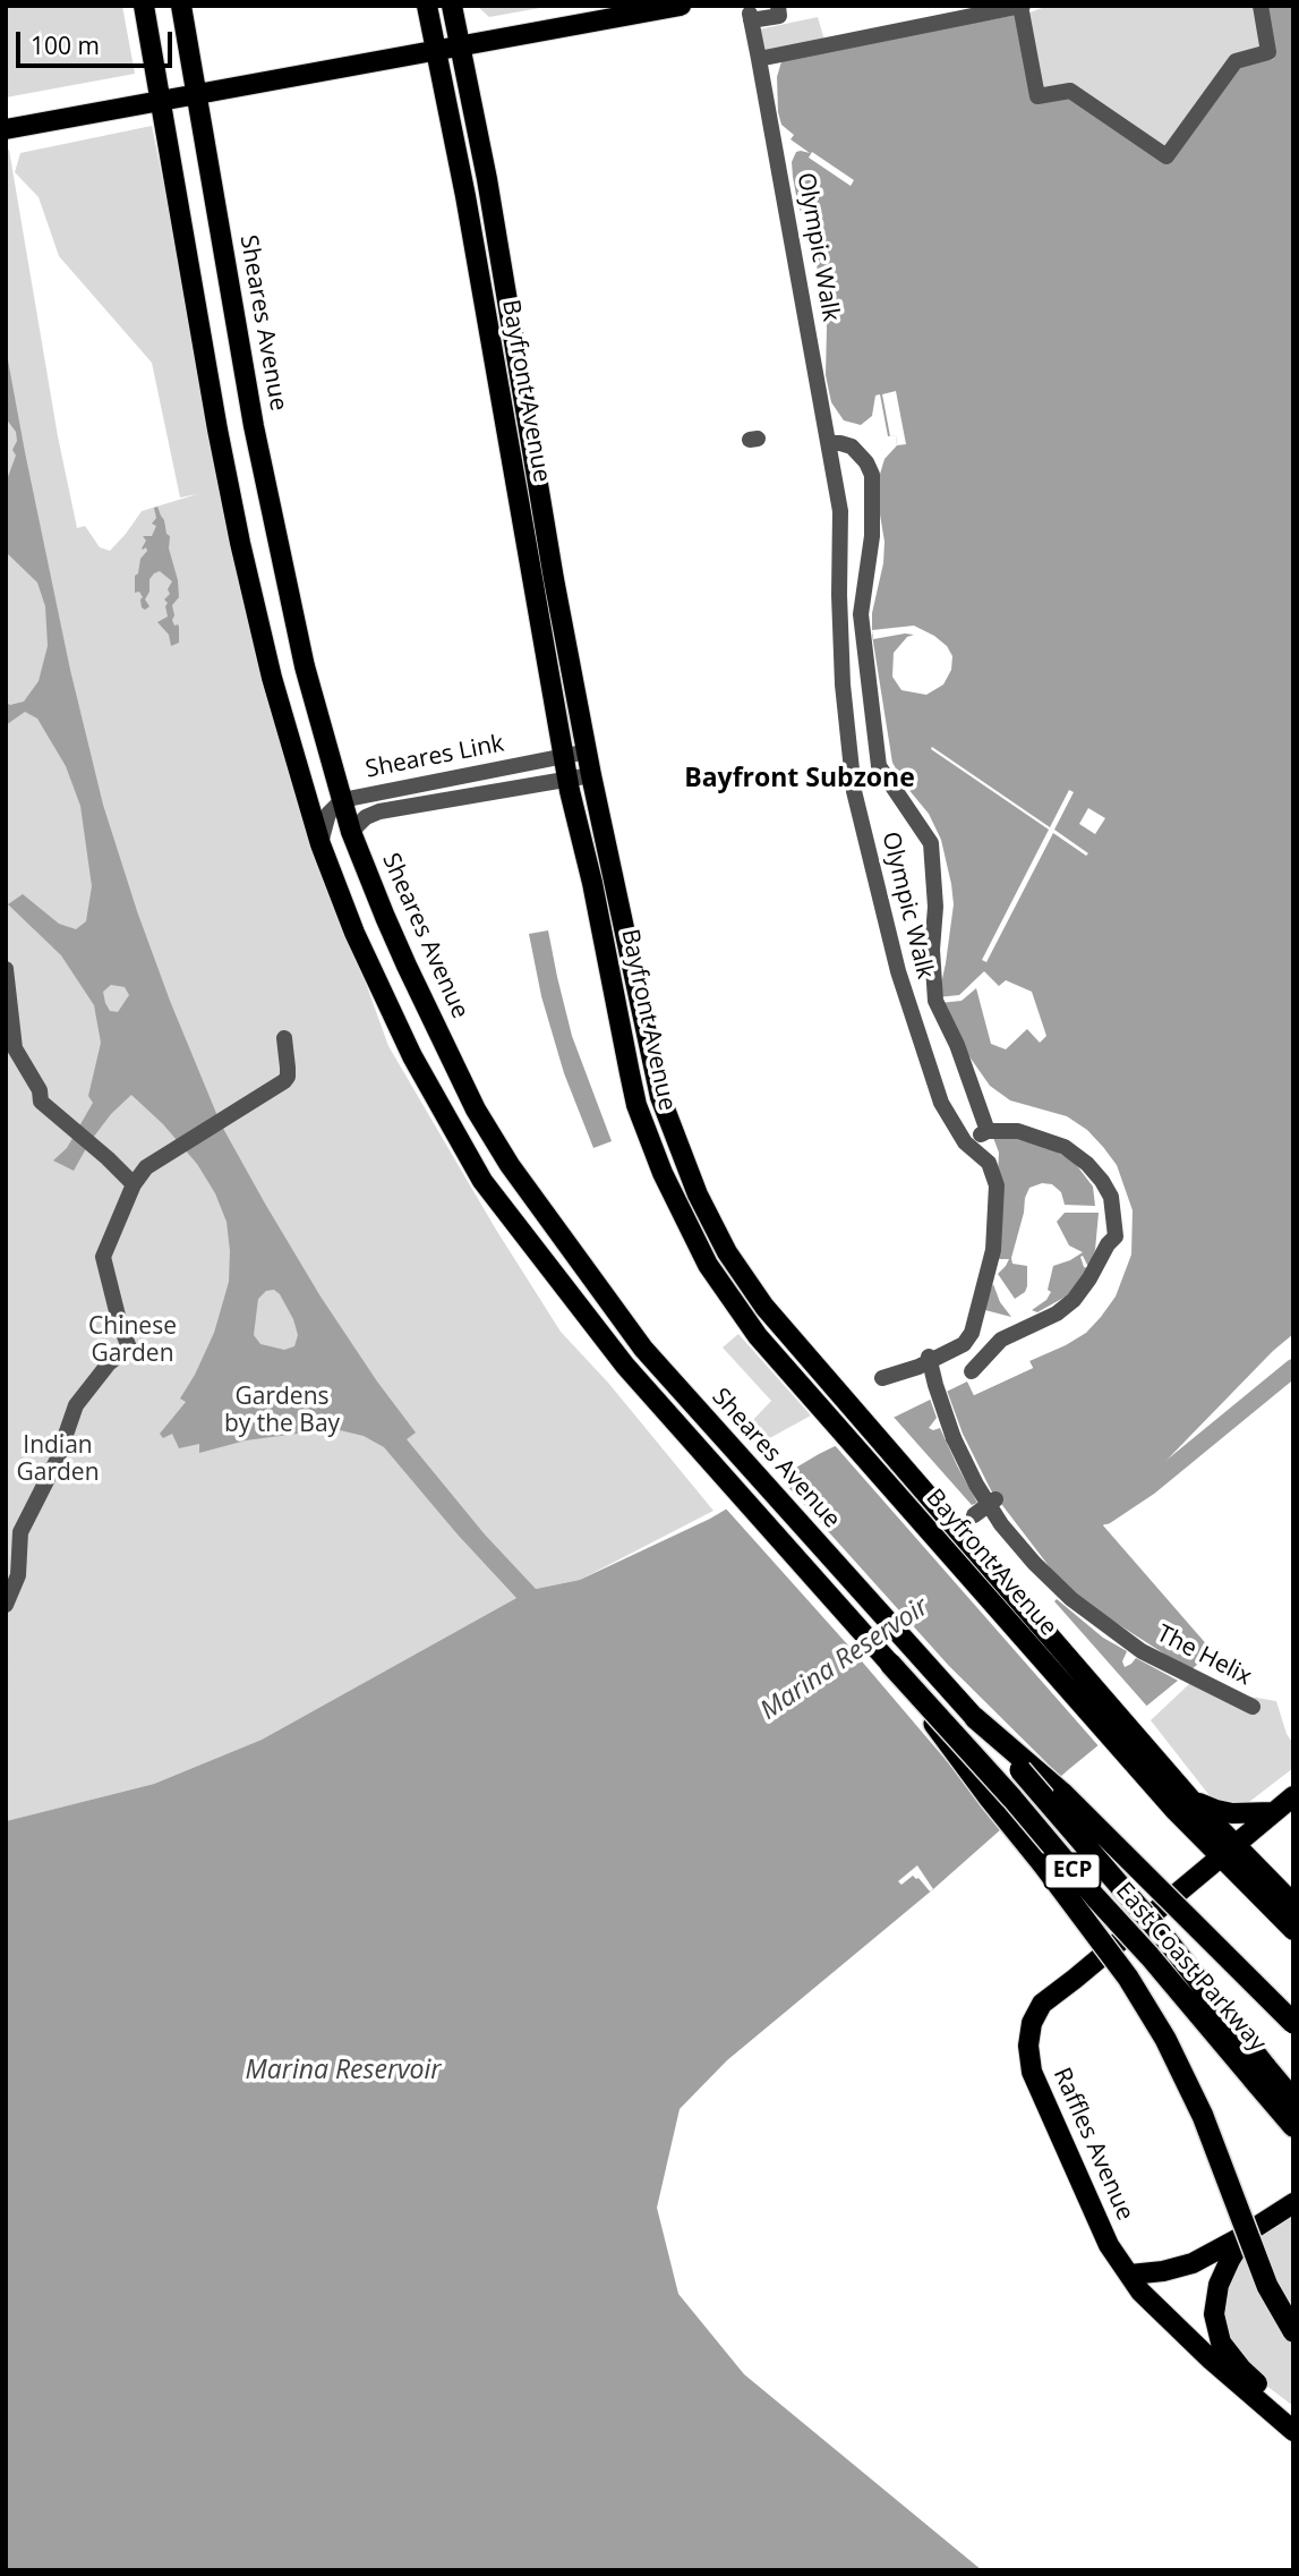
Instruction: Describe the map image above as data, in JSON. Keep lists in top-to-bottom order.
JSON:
{
  "streets": {
    "highway": ["ECP", "East Coast Parkway"],
    "main road": ["Sheares Avenue", "Bayfront Avenue", "Raffles Avenue"],
    "street": ["Olympic Walk", "Sheares Link", "The Helix"]
  },
  "crossings": [
    ["Sheares Avenue", "Sheares Link"],
    ["Sheares Avenue", "East Coast Parkway"],
    ["Bayfront Avenue", "Sheares Link"],
    ["Bayfront Avenue", "Raffles Avenue"]
  ],
  "districts": ["Bayfront Subzone"],
  "water": ["Marina Reservoir"],
  "parks": ["Chinese Garden", "Gardens by the Bay", "Indian Garden"],
  "scale_bar": "100 m"
}
